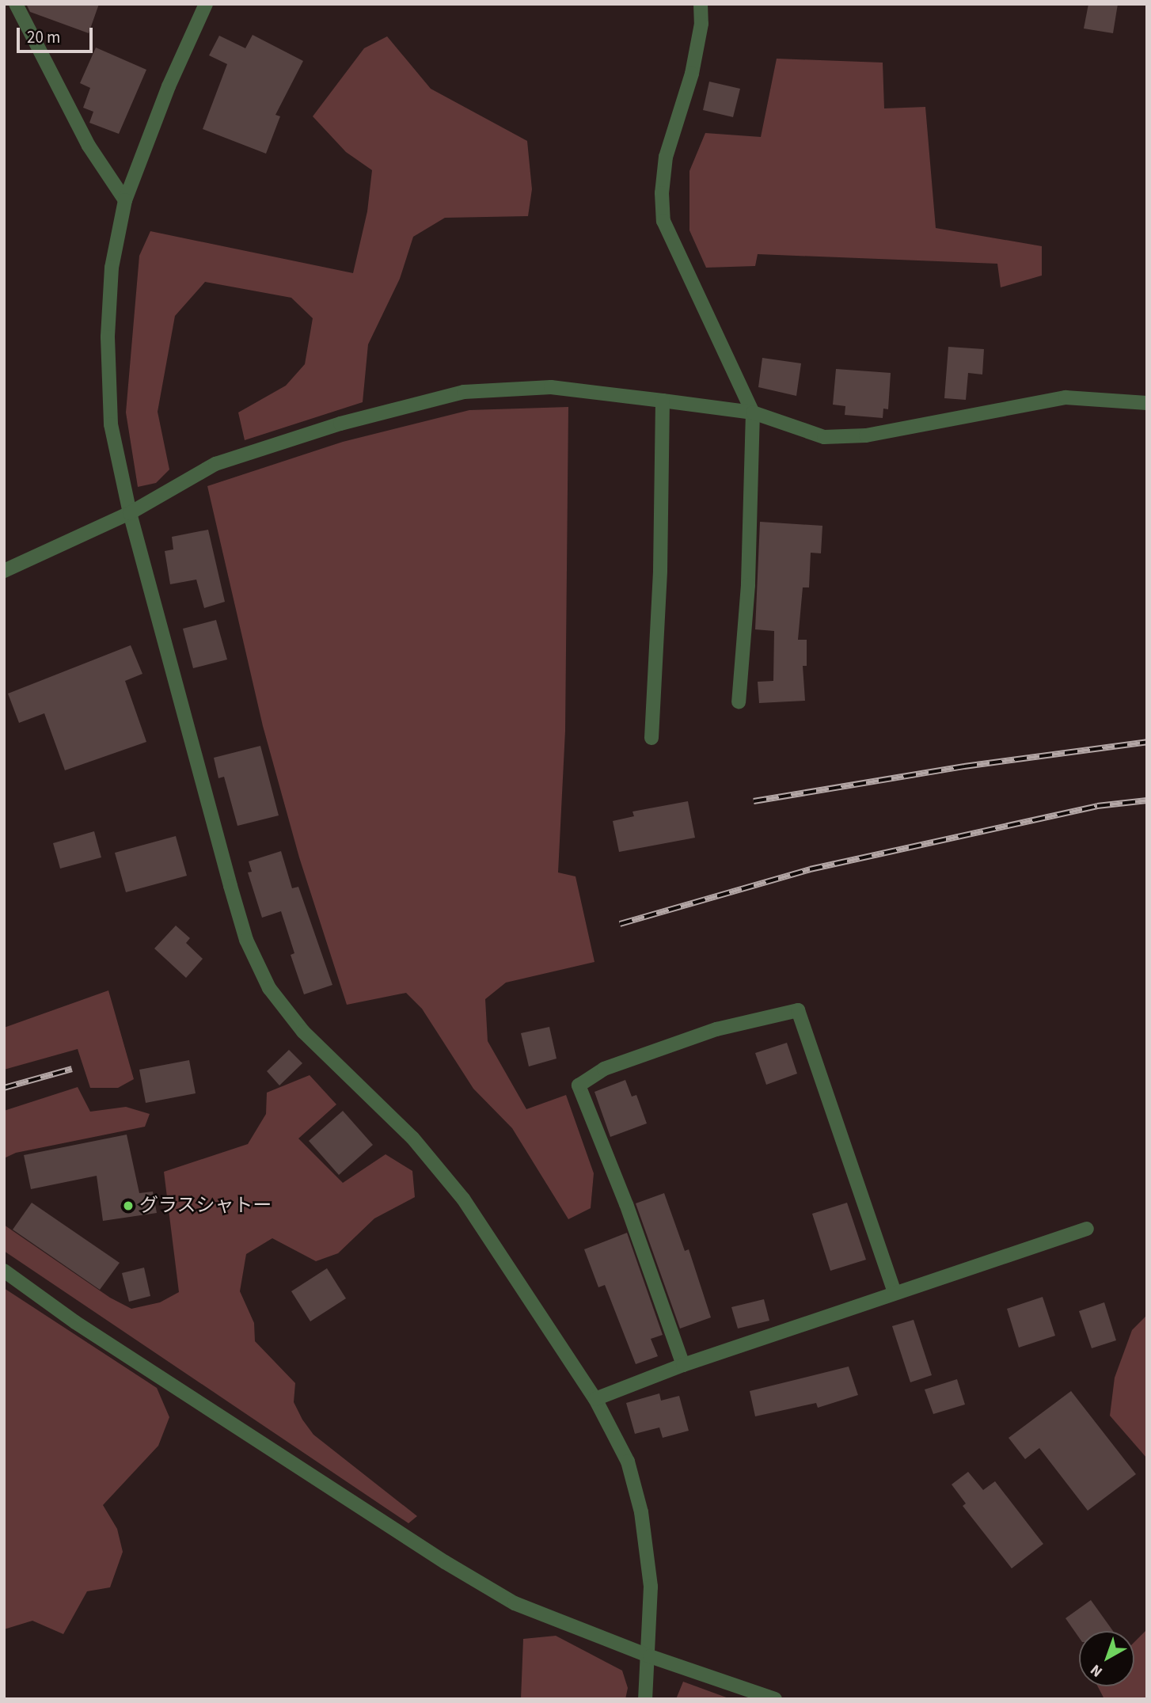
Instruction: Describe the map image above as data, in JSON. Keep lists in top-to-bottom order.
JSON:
{
  "places": ["グラスシャトー"],
  "scale_bar": "20 m",
  "north": "bottom left"
}
